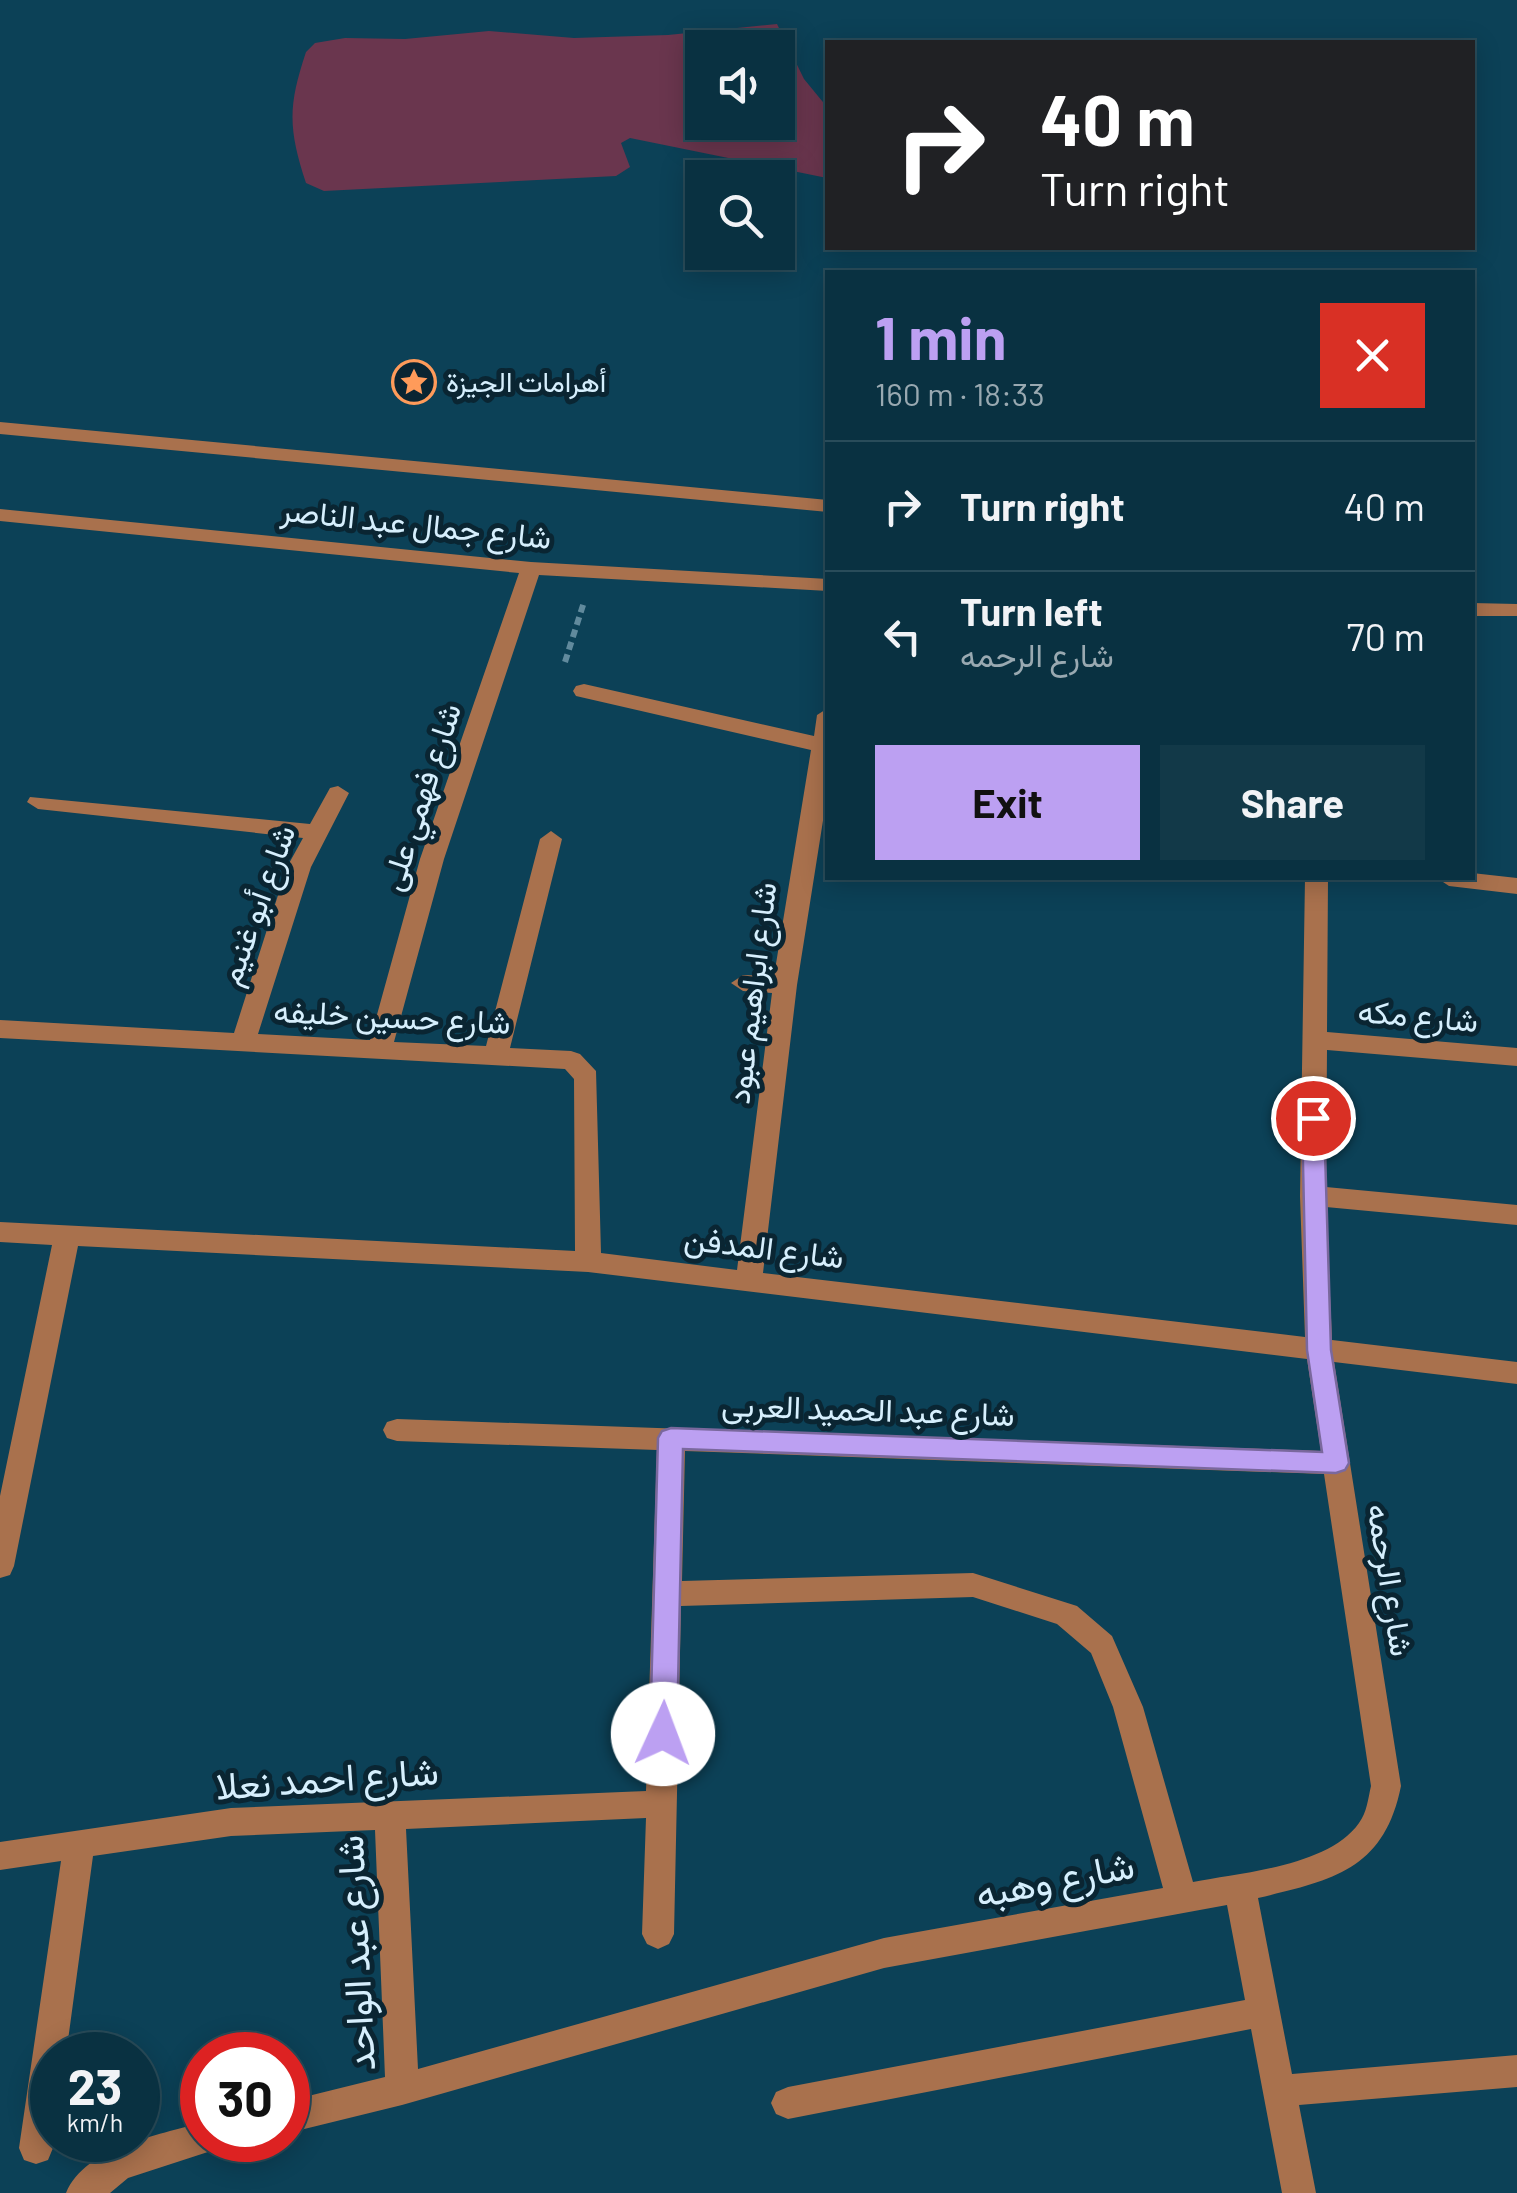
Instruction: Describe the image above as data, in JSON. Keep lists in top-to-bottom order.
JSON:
{
  "streets": {
    "street": [
      "شارع جمال عبد الناصر",
      "شارع فهمي على",
      "شارع أبو غنيم",
      "شارع ابراهيم عبود",
      "شارع مكه",
      "شارع حسين خليفه",
      "شارع المدفن",
      "شارع عبد الحميد العربى",
      "شارع الرحمه",
      "شارع احمد نعلا",
      "شارع وهبه",
      "شارع عبد الواحد"
    ]
  },
  "crossings": [
    ["شارع جمال عبد الناصر", "شارع فهمي على"],
    ["شارع فهمي على", "شارع حسين خليفه"],
    ["شارع أبو غنيم", "شارع حسين خليفه"],
    ["شارع ابراهيم عبود", "شارع المدفن"],
    ["شارع مكه", "شارع الرحمه"],
    ["شارع حسين خليفه", "شارع المدفن"],
    ["شارع المدفن", "شارع الرحمه"],
    ["شارع عبد الحميد العربى", "شارع الرحمه"],
    ["شارع الرحمه", "شارع وهبه"],
    ["شارع احمد نعلا", "شارع عبد الواحد"],
    ["شارع وهبه", "شارع عبد الواحد"]
  ],
  "places": {
    "place": ["أهرامات الجيزة"]
  },
  "page": {
    "turn": ["40 m", "Turn right"],
    "heading": ["1 min", "160 m · 18:33"],
    "list": [
      {
        "name": "Turn right",
        "value": "40 m"
      },
      {
        "name": "Turn left",
        "note": "شارع الرحمه",
        "value": "70 m"
      }
    ],
    "buttons": ["Exit", "Share"],
    "speed": "23 km/h",
    "limit": "30"
  }
}
